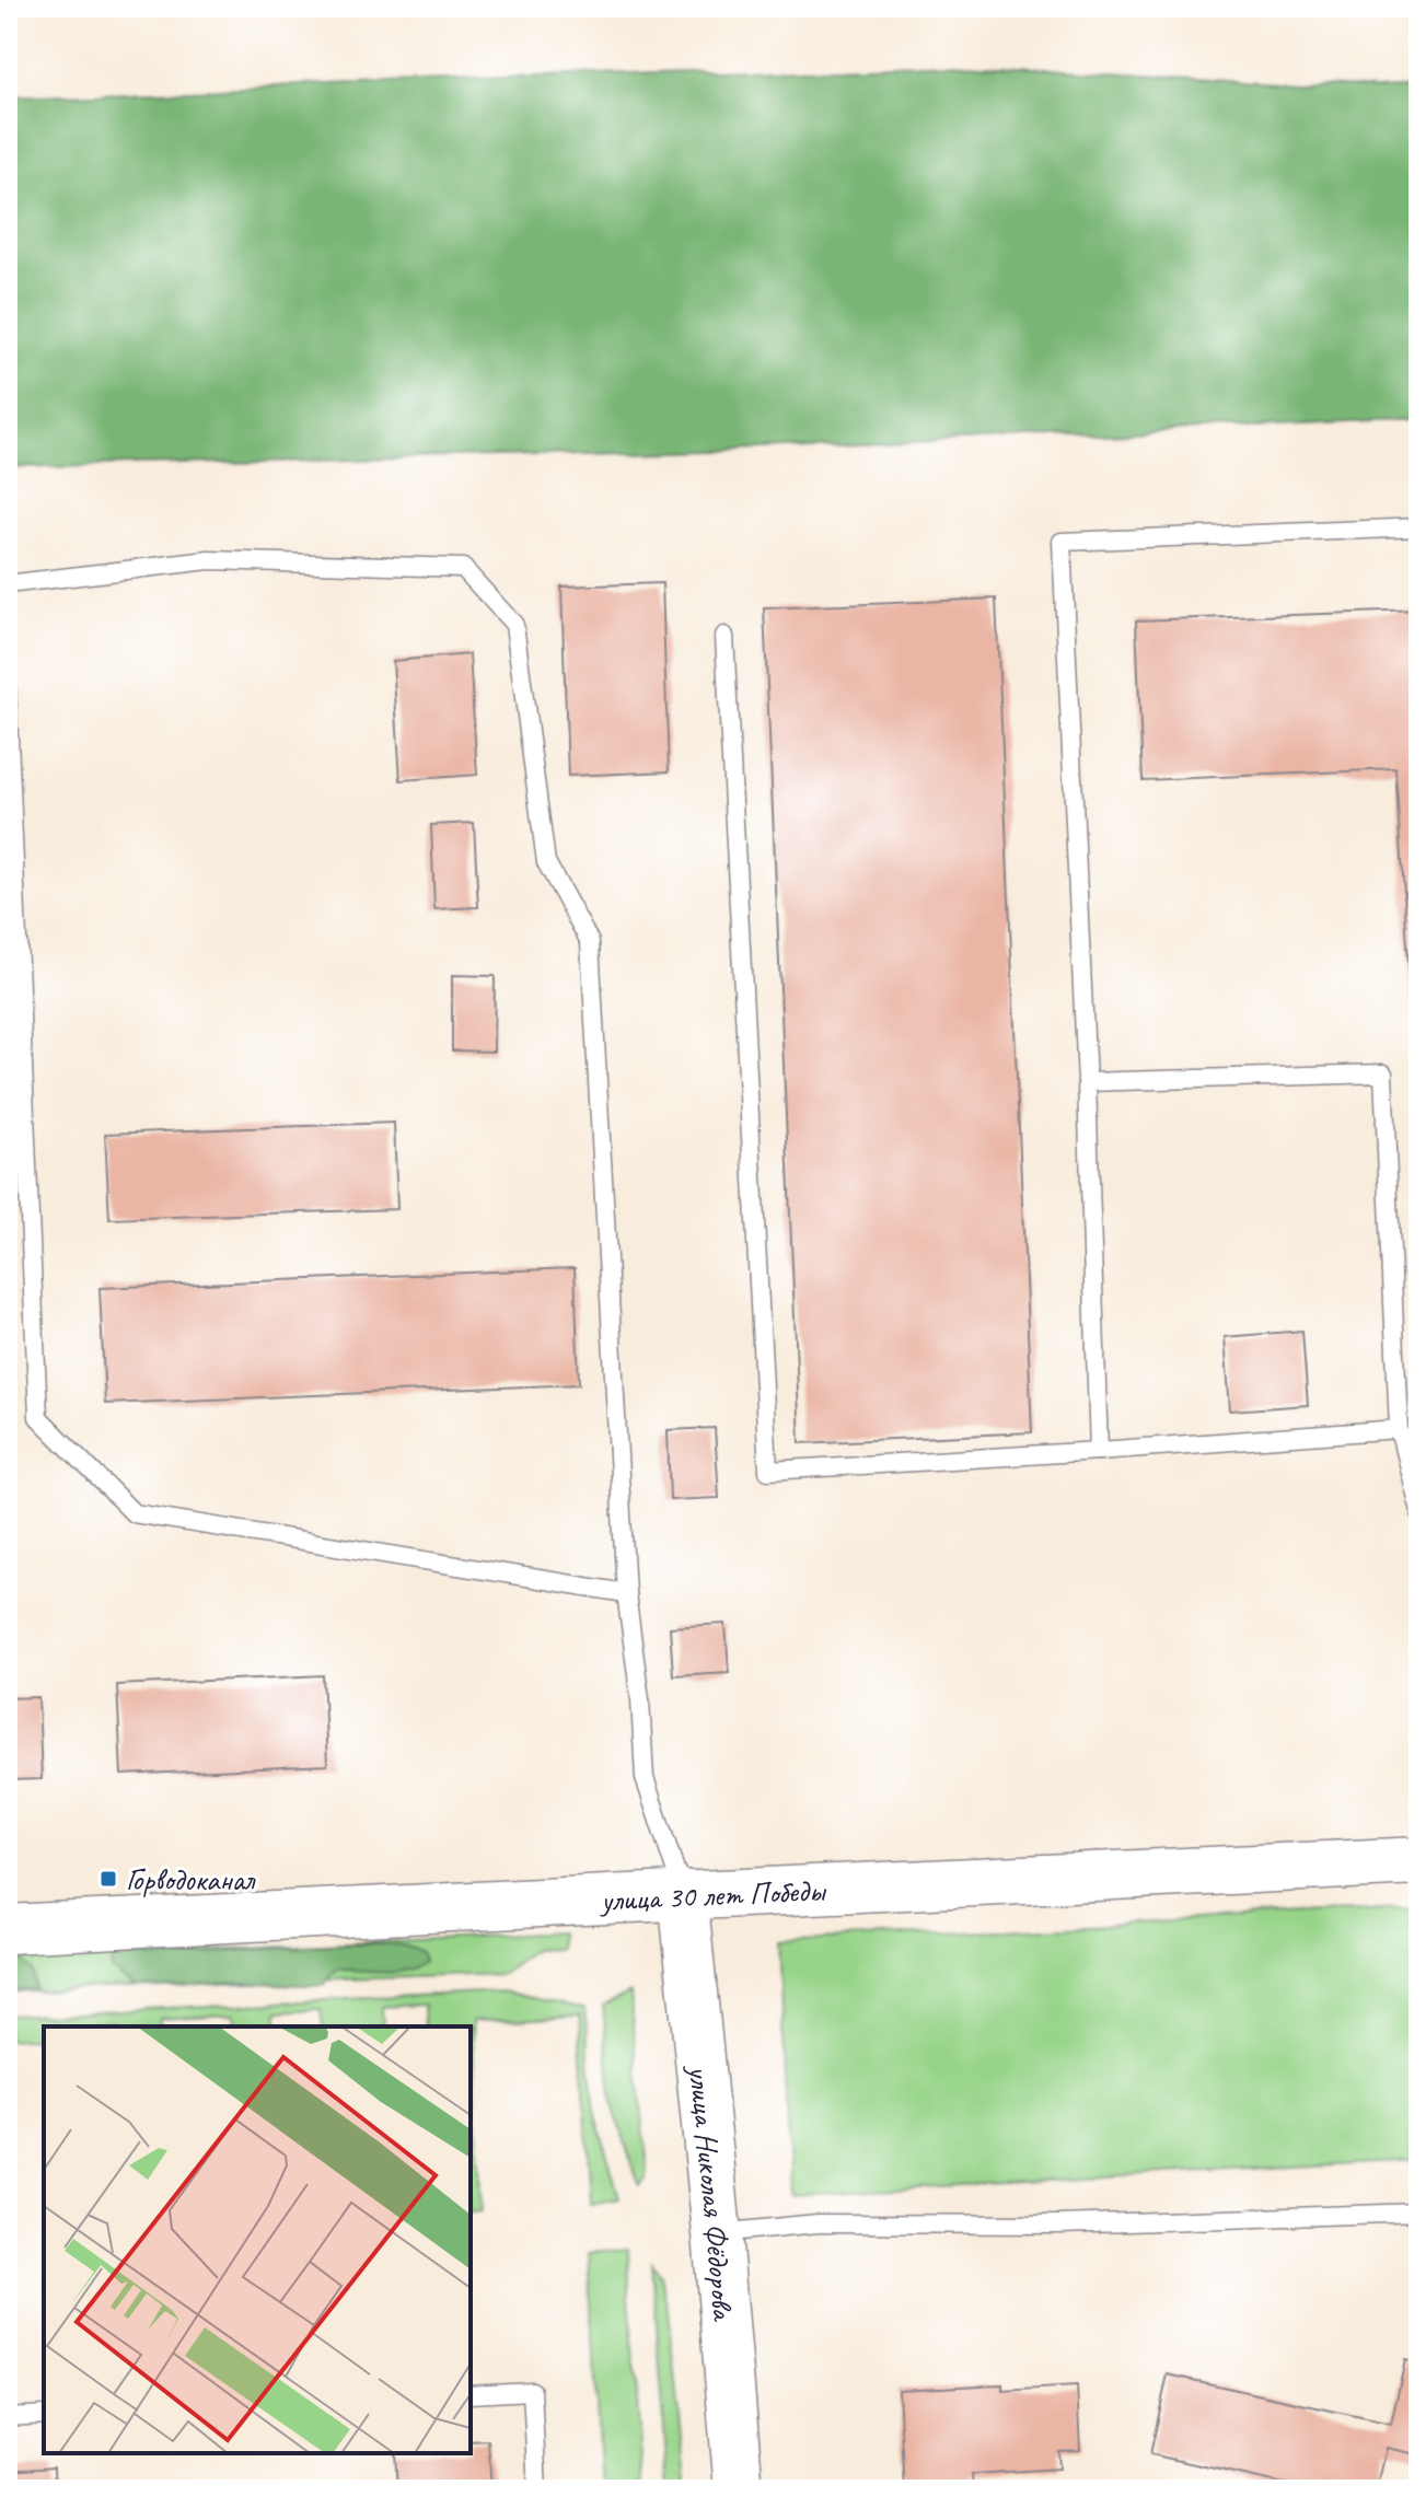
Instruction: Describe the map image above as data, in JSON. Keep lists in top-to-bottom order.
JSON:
{
  "streets": {
    "street": ["улица 30 лет Победы", "улица Николая Фёдорова"]
  },
  "crossings": [
    ["улица 30 лет Победы", "улица Николая Фёдорова"]
  ],
  "places": {
    "transit": ["Горводоканал"]
  }
}
